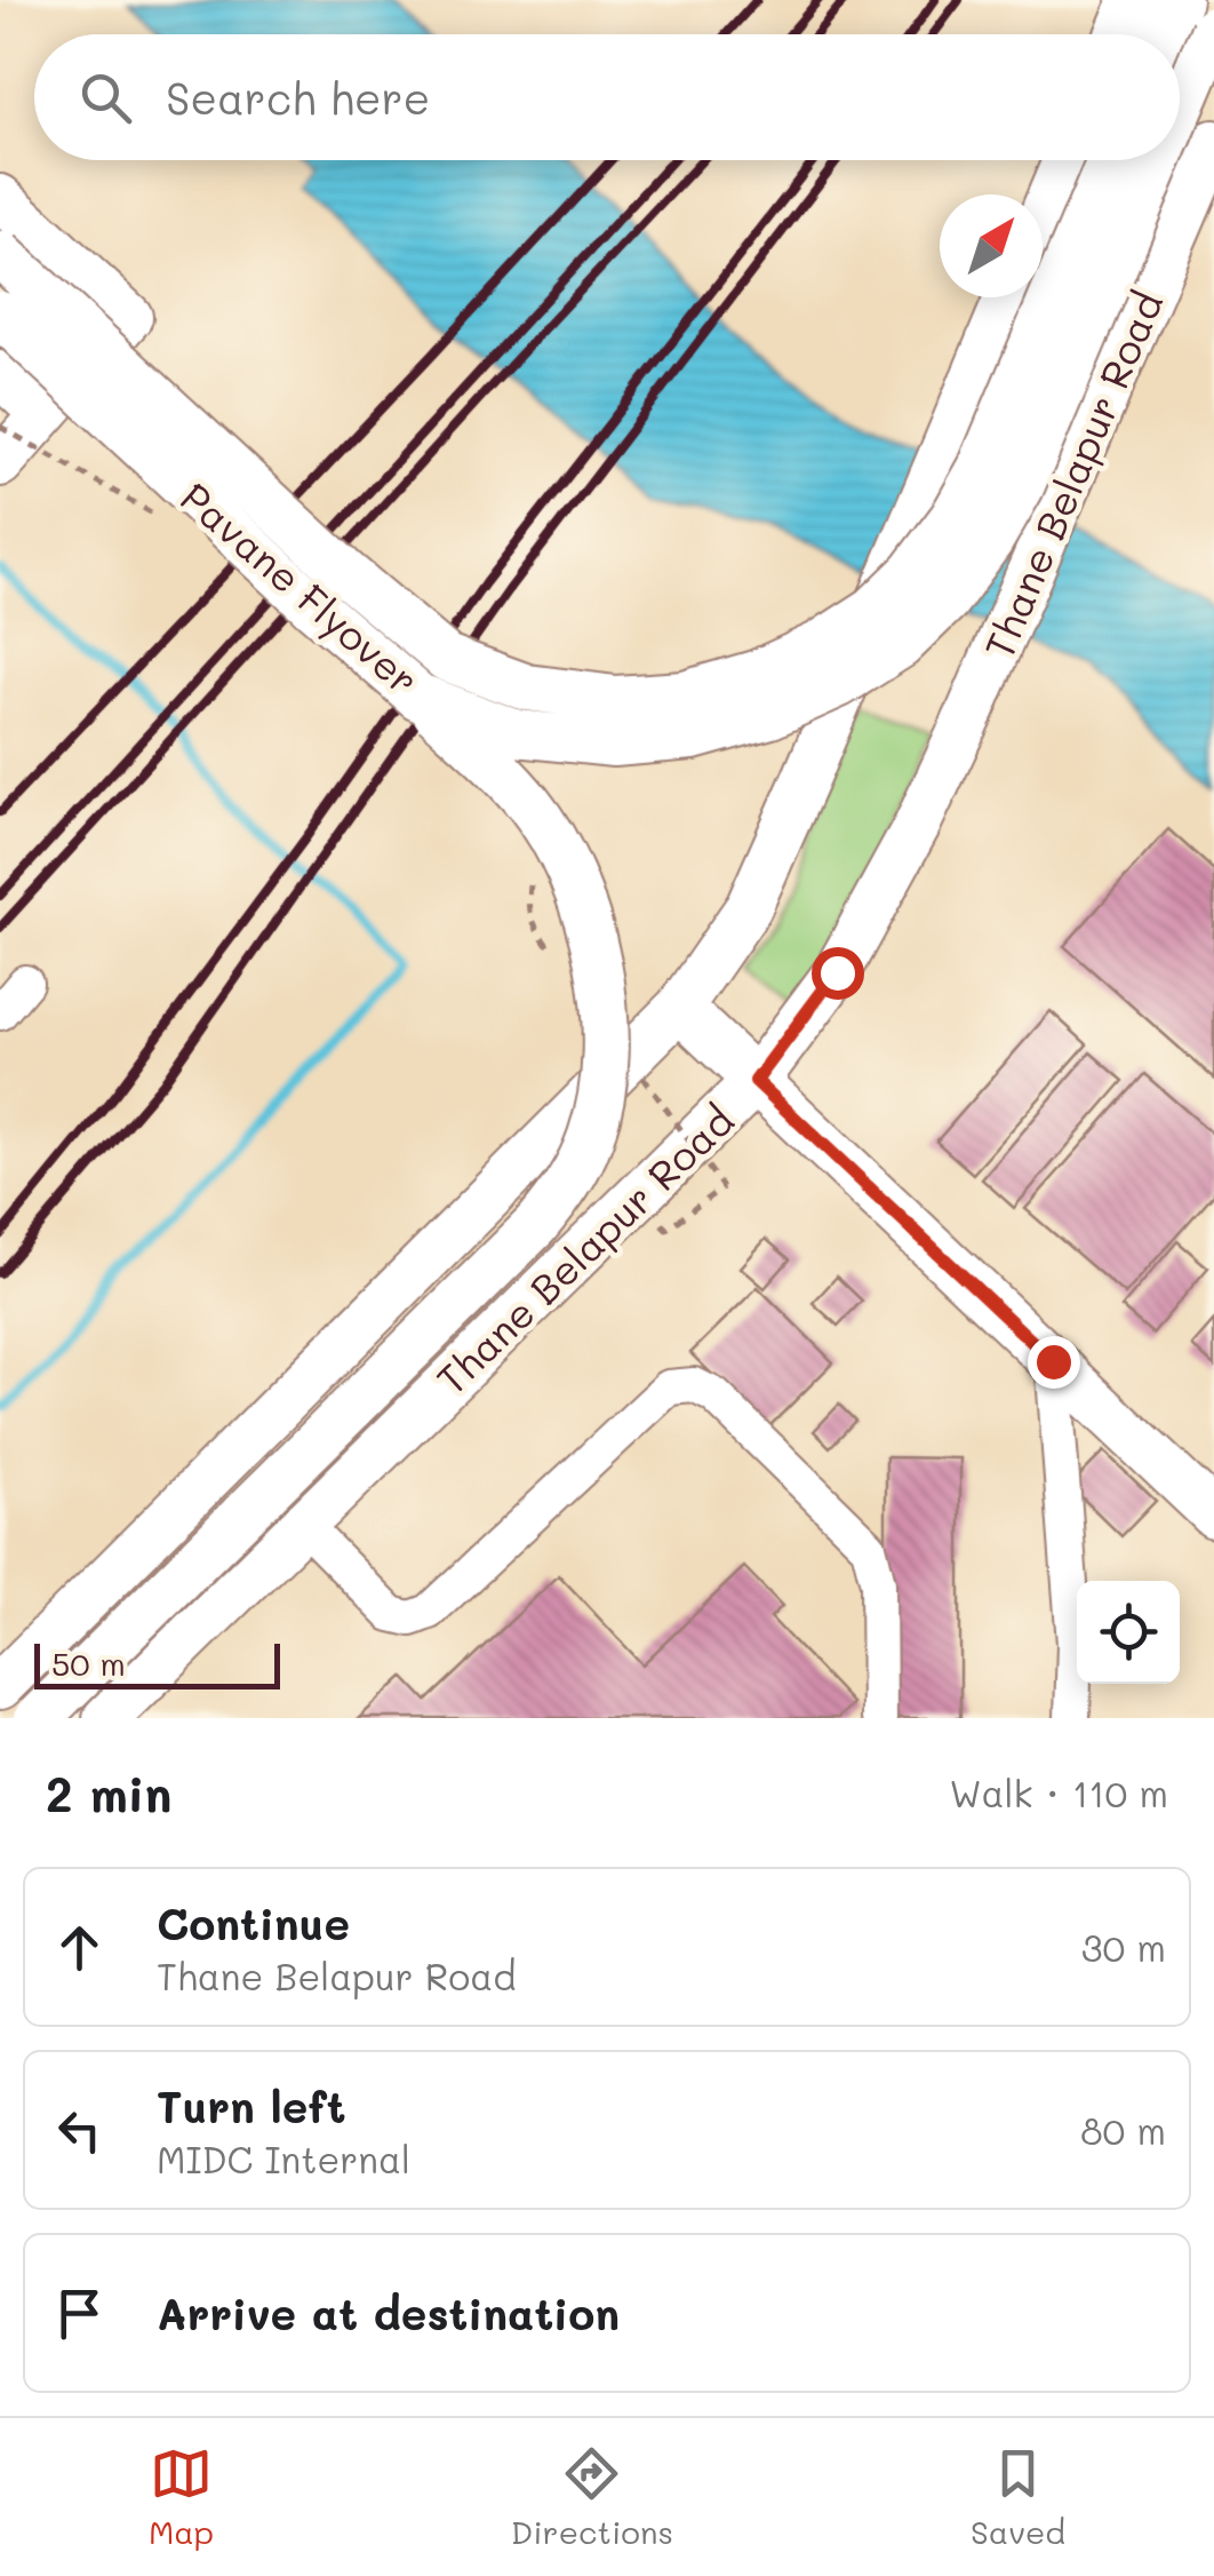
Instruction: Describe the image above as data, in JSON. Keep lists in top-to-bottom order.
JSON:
{
  "streets": {
    "main road": ["Thane Belapur Road", "Pavane Flyover"]
  },
  "scale_bar": "50 m",
  "north": "top right",
  "page": {
    "search": "Search here",
    "scale": "50 m",
    "heading": ["2 min", "Walk · 110 m"],
    "list": [
      ["Continue", "Thane Belapur Road", "30 m"],
      ["Turn left", "MIDC Internal", "80 m"],
      "Arrive at destination"
    ],
    "nav": ["Map", "Directions", "Saved"]
  }
}
